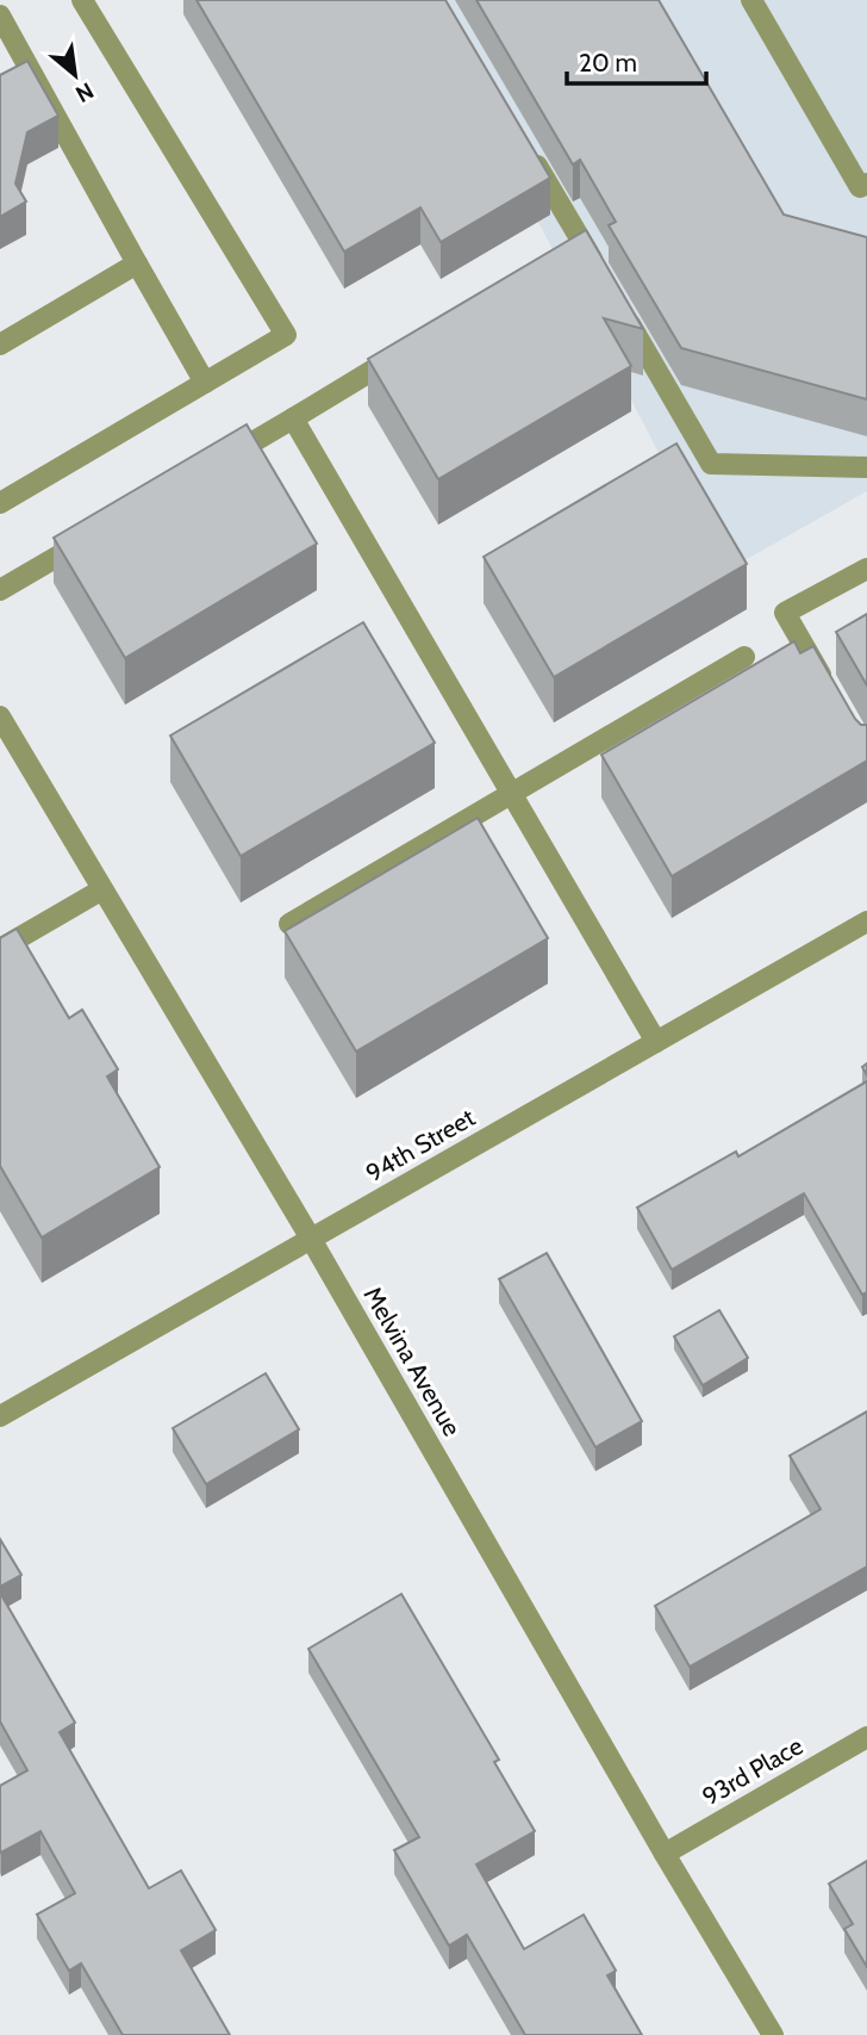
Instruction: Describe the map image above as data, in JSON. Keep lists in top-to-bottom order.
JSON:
{
  "streets": {
    "street": ["94th Street", "Melvina Avenue", "93rd Place"]
  },
  "crossings": [
    ["94th Street", "Melvina Avenue"],
    ["Melvina Avenue", "93rd Place"]
  ],
  "scale_bar": "20 m",
  "north": "bottom right"
}
